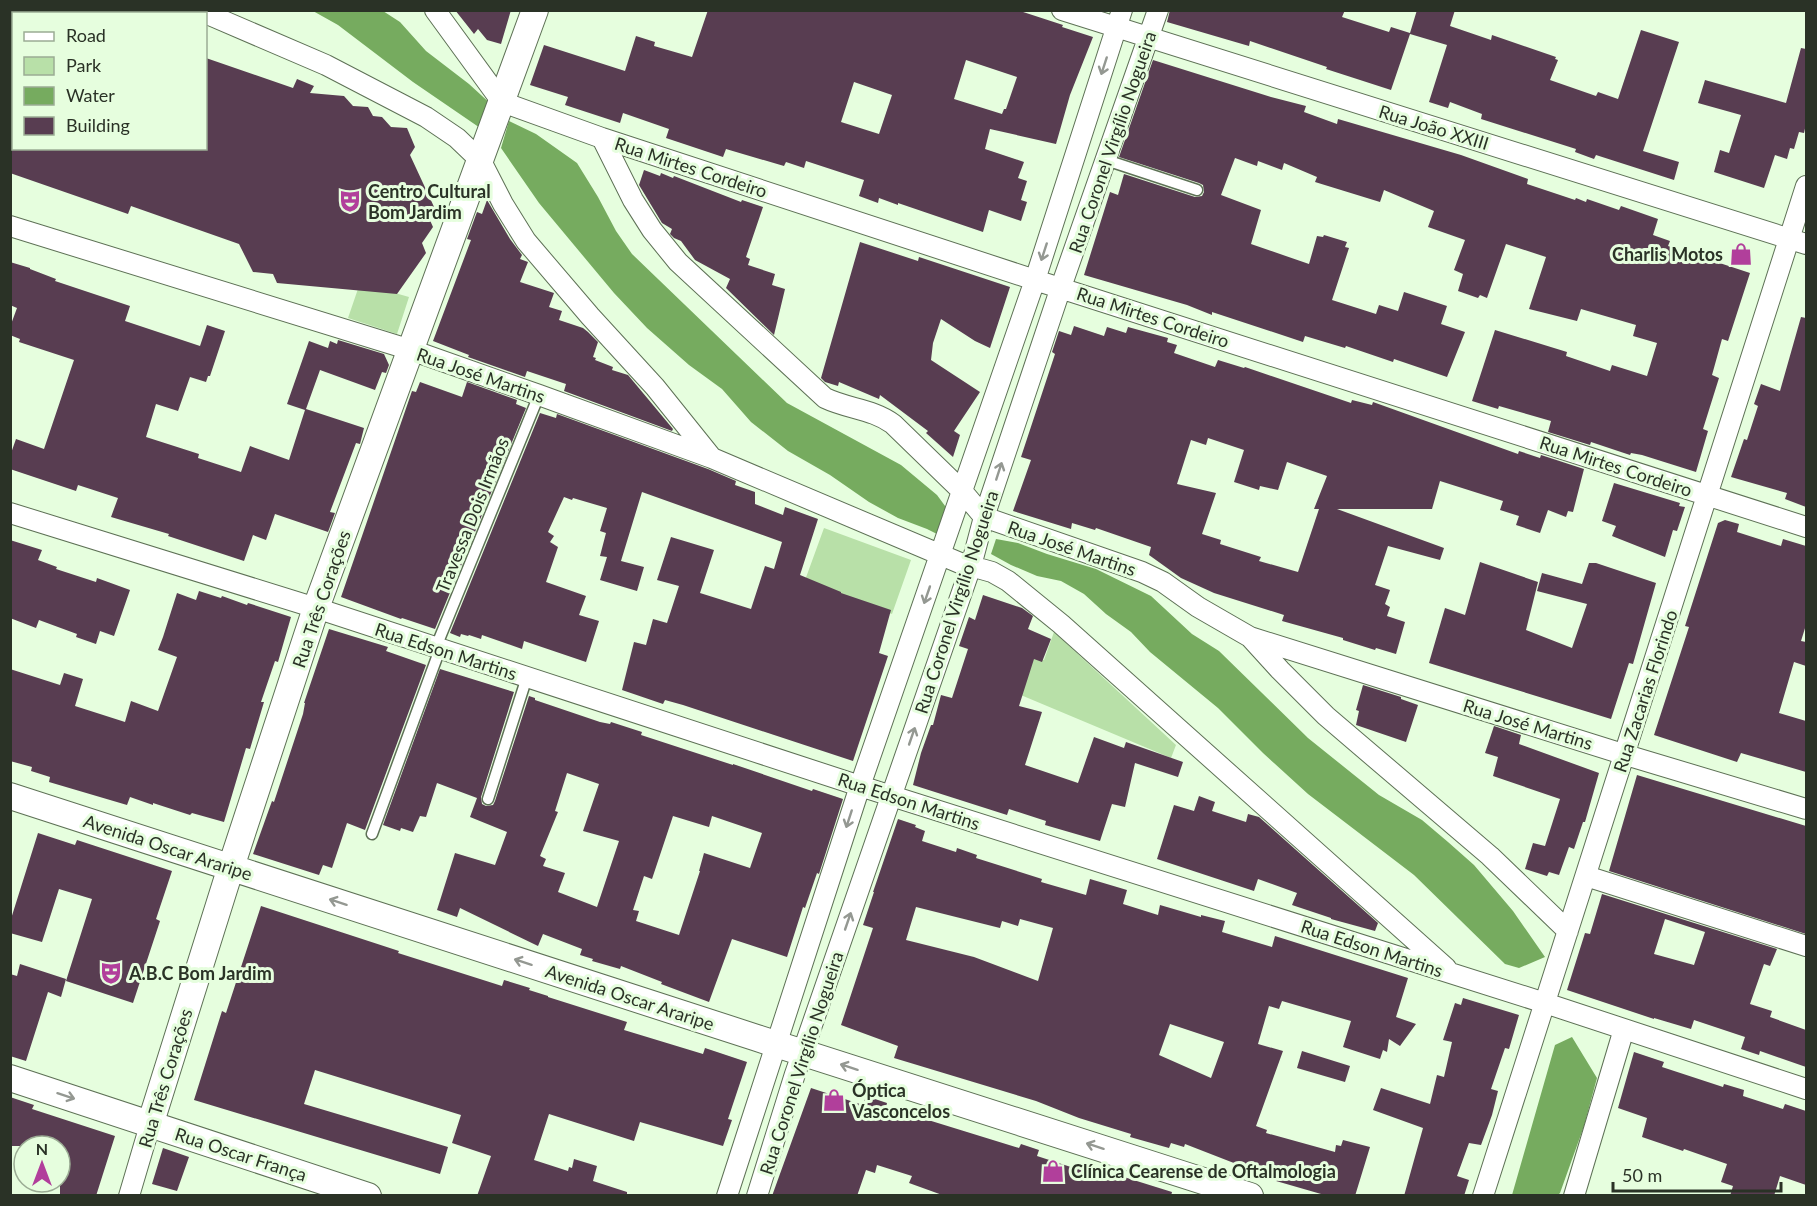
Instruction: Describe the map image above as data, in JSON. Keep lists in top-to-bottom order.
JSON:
{
  "streets": {
    "street": [
      "Rua João XXIII",
      "Rua Coronel Virgílio Nogueira",
      "Rua Mirtes Cordeiro",
      "Rua José Martins",
      "Rua Três Corações",
      "Rua Edson Martins",
      "Rua Zacarias Florindo",
      "Avenida Oscar Araripe",
      "Rua Oscar França"
    ],
    "lane": ["Travessa Dois Irmãos"]
  },
  "crossings": [
    ["Rua João XXIII", "Rua Coronel Virgílio Nogueira"],
    ["Rua João XXIII", "Rua Zacarias Florindo"],
    ["Rua Coronel Virgílio Nogueira", "Rua Mirtes Cordeiro"],
    ["Rua Coronel Virgílio Nogueira", "Rua José Martins"],
    ["Rua Coronel Virgílio Nogueira", "Rua Edson Martins"],
    ["Rua Coronel Virgílio Nogueira", "Avenida Oscar Araripe"],
    ["Rua Mirtes Cordeiro", "Rua José Martins"],
    ["Rua Mirtes Cordeiro", "Rua Três Corações"],
    ["Rua Mirtes Cordeiro", "Rua Zacarias Florindo"],
    ["Rua José Martins", "Travessa Dois Irmãos"],
    ["Rua José Martins", "Rua Três Corações"],
    ["Rua José Martins", "Rua Edson Martins"],
    ["Rua José Martins", "Rua Zacarias Florindo"],
    ["Travessa Dois Irmãos", "Rua Edson Martins"],
    ["Rua Três Corações", "Rua Edson Martins"],
    ["Rua Três Corações", "Avenida Oscar Araripe"],
    ["Rua Três Corações", "Rua Oscar França"],
    ["Rua Edson Martins", "Rua Zacarias Florindo"]
  ],
  "one_way": ["Avenida Oscar Araripe", "Rua Oscar França"],
  "places": {
    "theatre": ["Centro Cultural Bom Jardim", "A.B.C Bom Jardim"],
    "shop": ["Charlis Motos", "Óptica Vasconcelos", "Clínica Cearense de Oftalmologia"]
  },
  "legend": [
    "Road",
    "Park",
    "Water",
    "Building"
  ],
  "scale_bar": "50 m",
  "north": "top"
}
